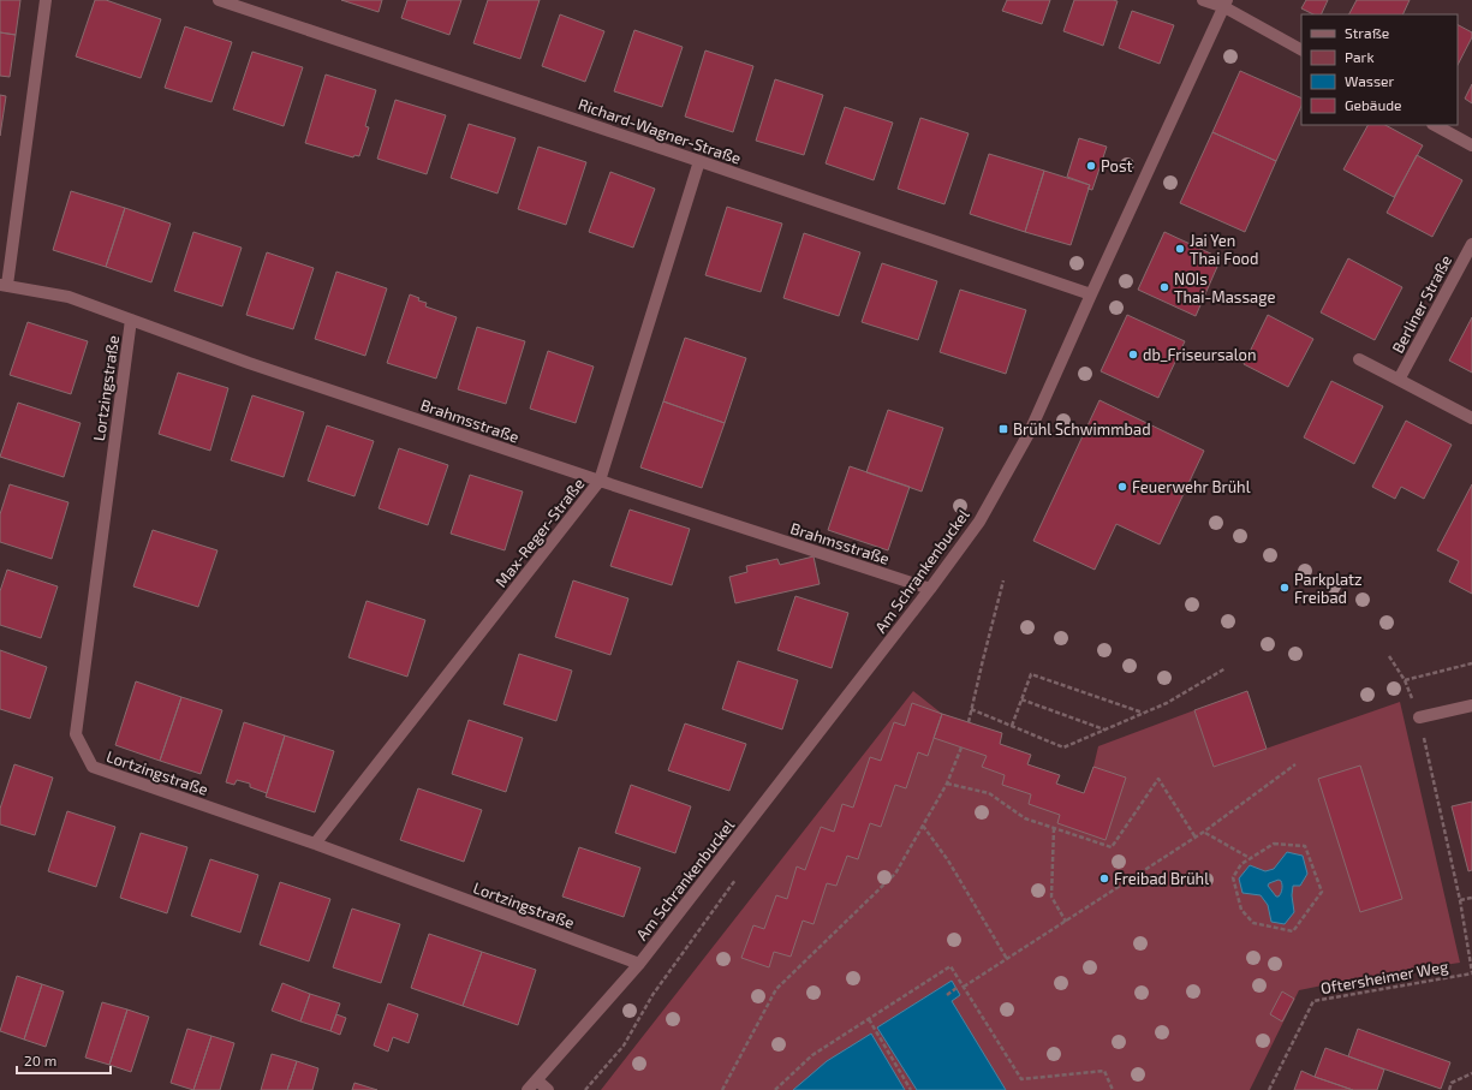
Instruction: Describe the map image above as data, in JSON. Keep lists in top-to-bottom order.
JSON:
{
  "streets": {
    "street": [
      "Richard-Wagner-Straße",
      "Berliner Straße",
      "Lortzingstraße",
      "Brahmsstraße",
      "Max-Reger-Straße",
      "Am Schrankenbuckel"
    ],
    "path": ["Oftersheimer Weg"]
  },
  "crossings": [
    ["Richard-Wagner-Straße", "Max-Reger-Straße"],
    ["Richard-Wagner-Straße", "Am Schrankenbuckel"],
    ["Lortzingstraße", "Brahmsstraße"],
    ["Lortzingstraße", "Max-Reger-Straße"],
    ["Lortzingstraße", "Am Schrankenbuckel"],
    ["Brahmsstraße", "Max-Reger-Straße"],
    ["Brahmsstraße", "Am Schrankenbuckel"]
  ],
  "places": {
    "other": [
      "Post",
      "Jai Yen Thai Food",
      "NOIs Thai-Massage",
      "db_Friseursalon",
      "Feuerwehr Brühl",
      "Parkplatz Freibad",
      "Freibad Brühl"
    ],
    "transit": ["Brühl Schwimmbad"]
  },
  "legend": [
    "Straße",
    "Park",
    "Wasser",
    "Gebäude"
  ],
  "scale_bar": "20 m"
}
